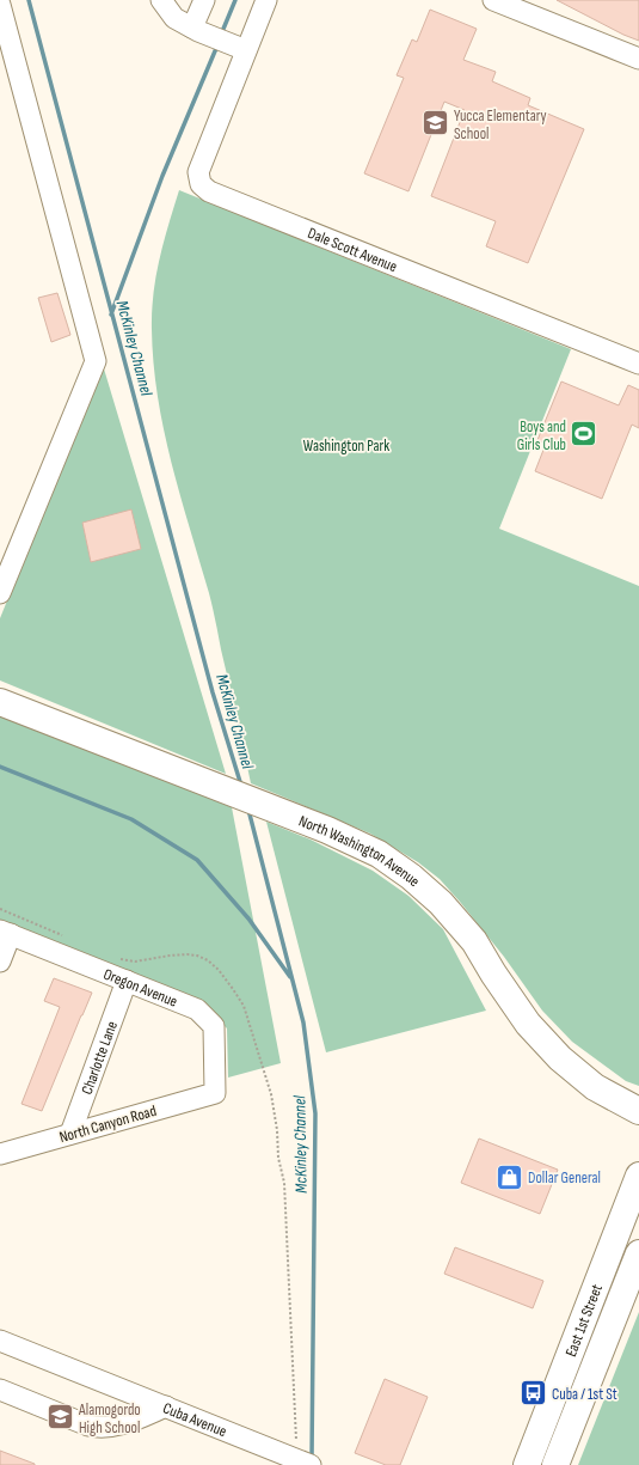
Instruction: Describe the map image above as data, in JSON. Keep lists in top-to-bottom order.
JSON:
{
  "streets": {
    "main road": ["North Washington Avenue", "East 1st Street"],
    "street": [
      "Dale Scott Avenue",
      "Oregon Avenue",
      "Charlotte Lane",
      "North Canyon Road",
      "Cuba Avenue"
    ]
  },
  "crossings": [
    ["Oregon Avenue", "Charlotte Lane"],
    ["Oregon Avenue", "North Canyon Road"],
    ["Charlotte Lane", "North Canyon Road"]
  ],
  "water": ["McKinley Channel"],
  "parks": ["Washington Park"],
  "places": {
    "school or university": ["Yucca Elementary School", "Alamogordo High School"],
    "sports": ["Boys and Girls Club"],
    "shop": ["Dollar General"],
    "bus stop": ["Cuba / 1st St"]
  }
}
